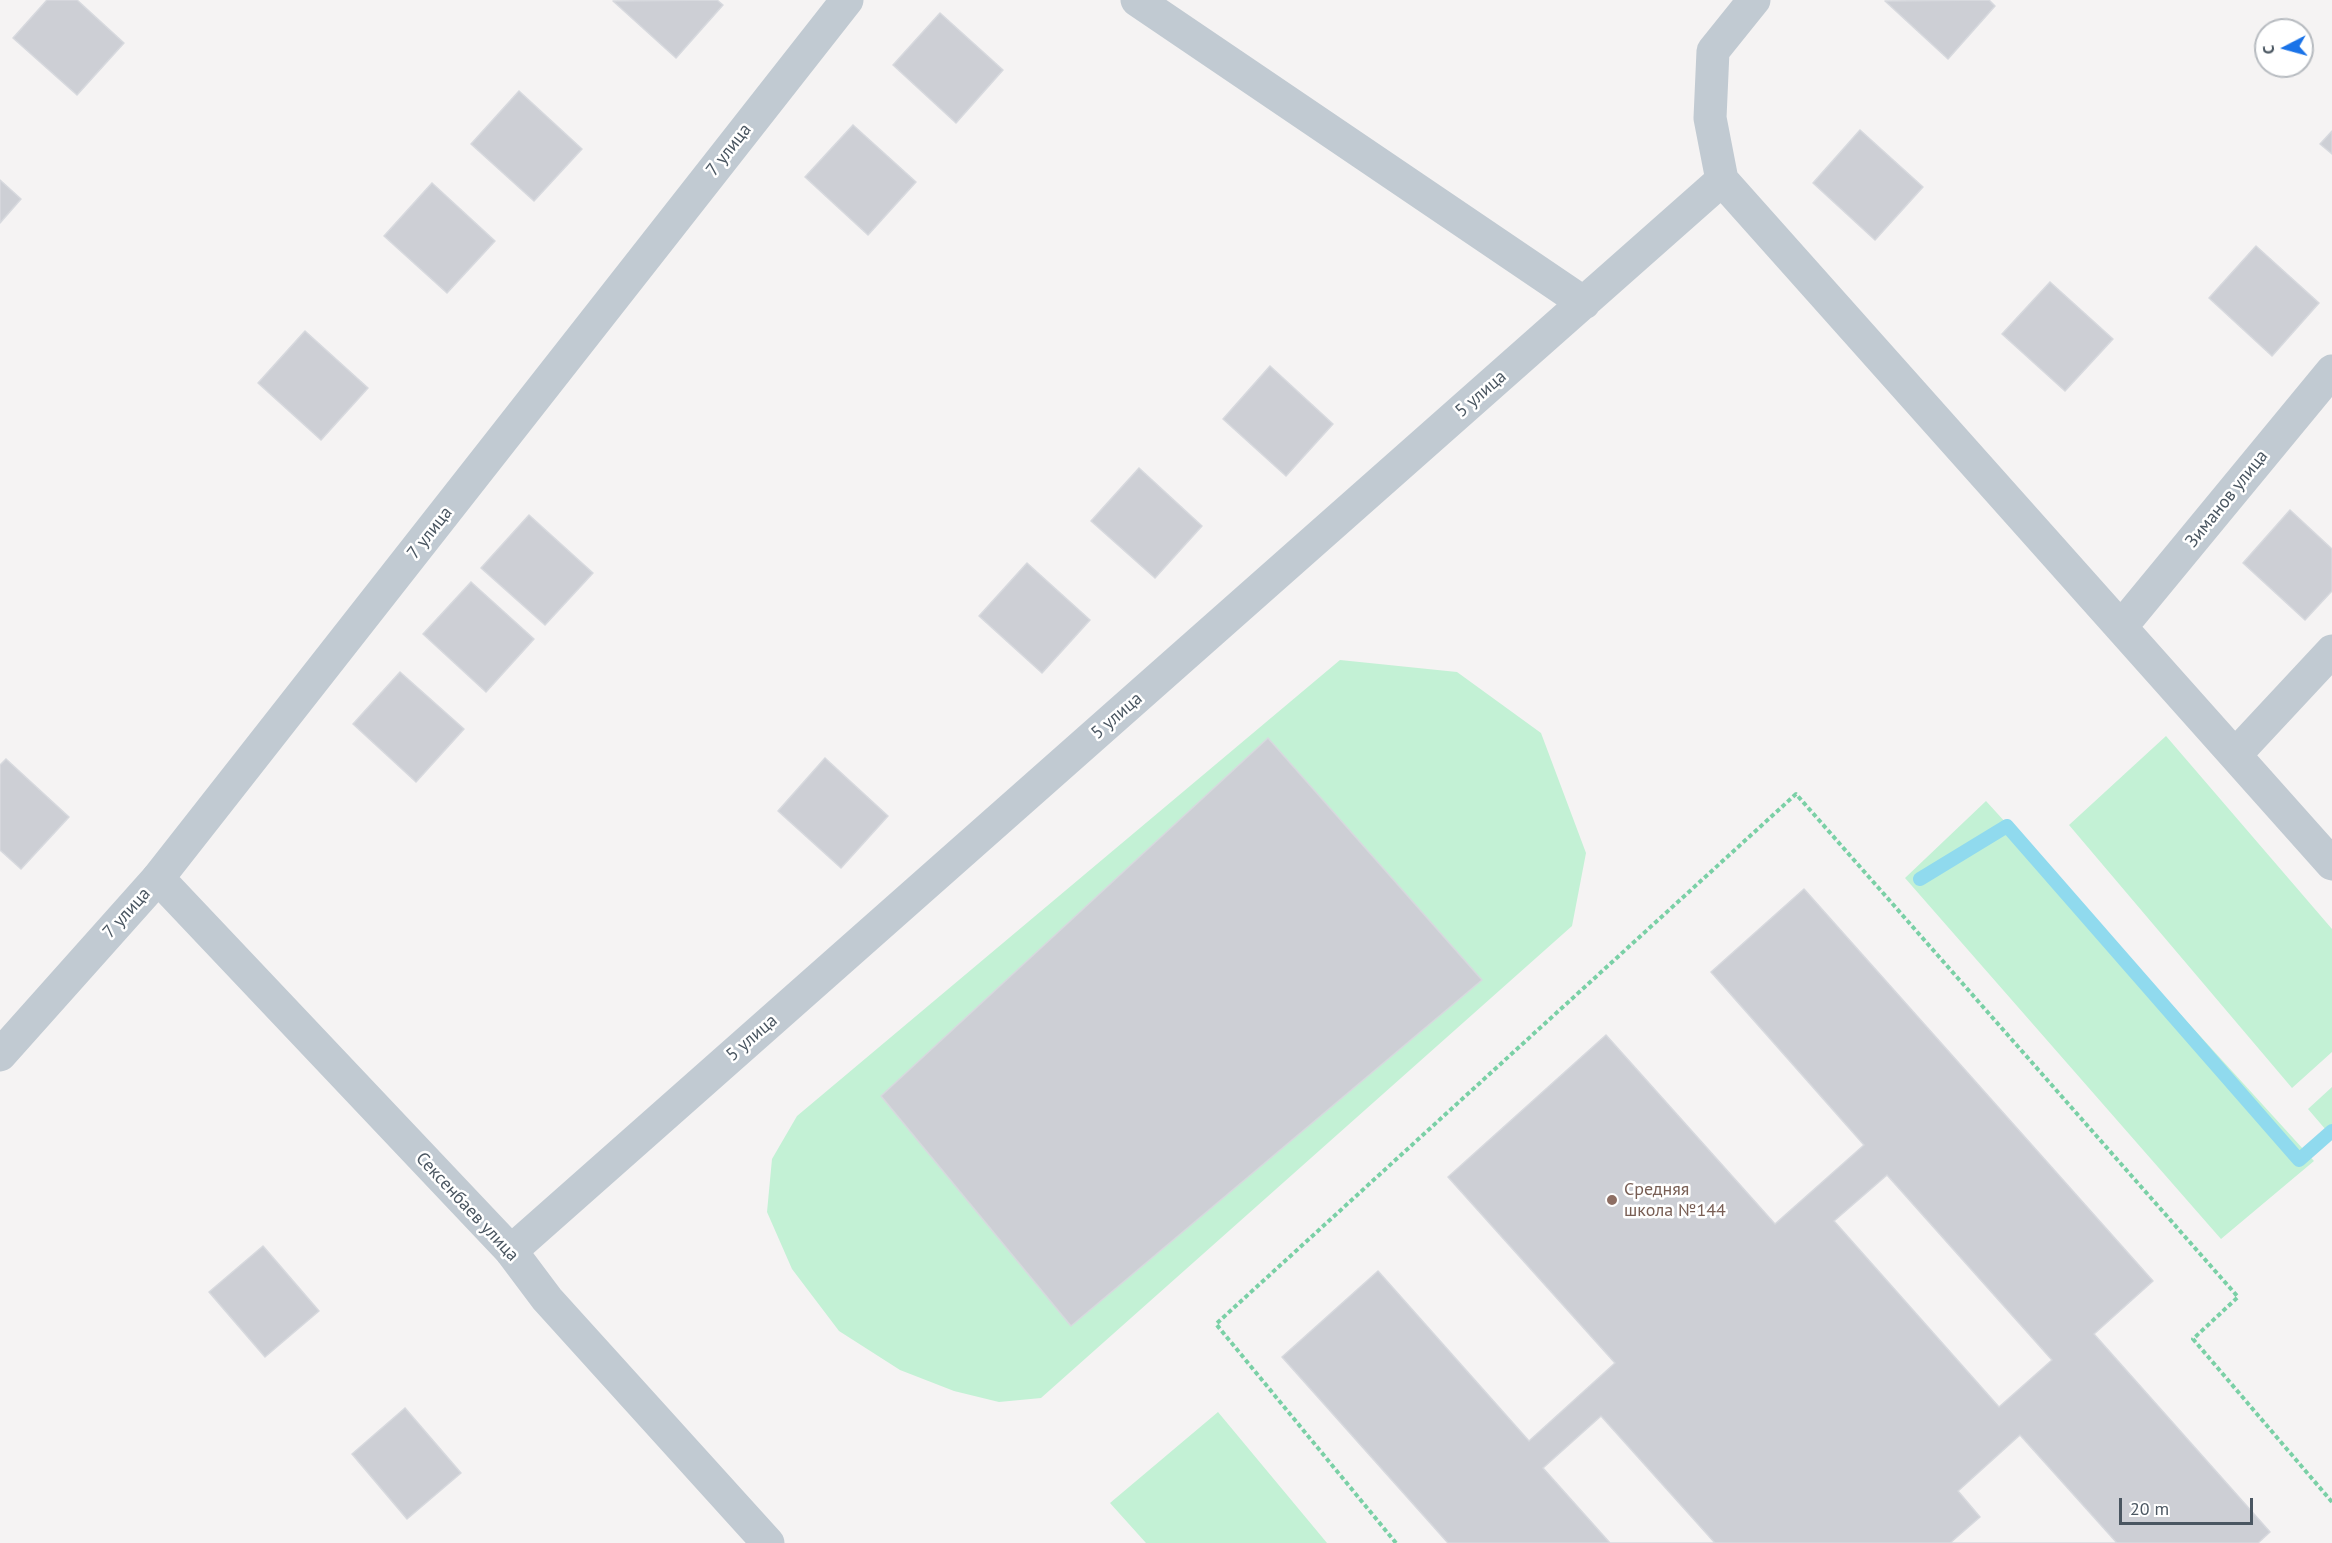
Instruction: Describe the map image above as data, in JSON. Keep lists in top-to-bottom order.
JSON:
{
  "streets": {
    "street": [
      "7 улица",
      "5 улица",
      "Зиманов улица",
      "Сексенбаев улица"
    ]
  },
  "crossings": [
    ["7 улица", "Сексенбаев улица"],
    ["5 улица", "Сексенбаев улица"]
  ],
  "places": ["Средняя школа №144"],
  "scale_bar": "20 m",
  "north": "left"
}
